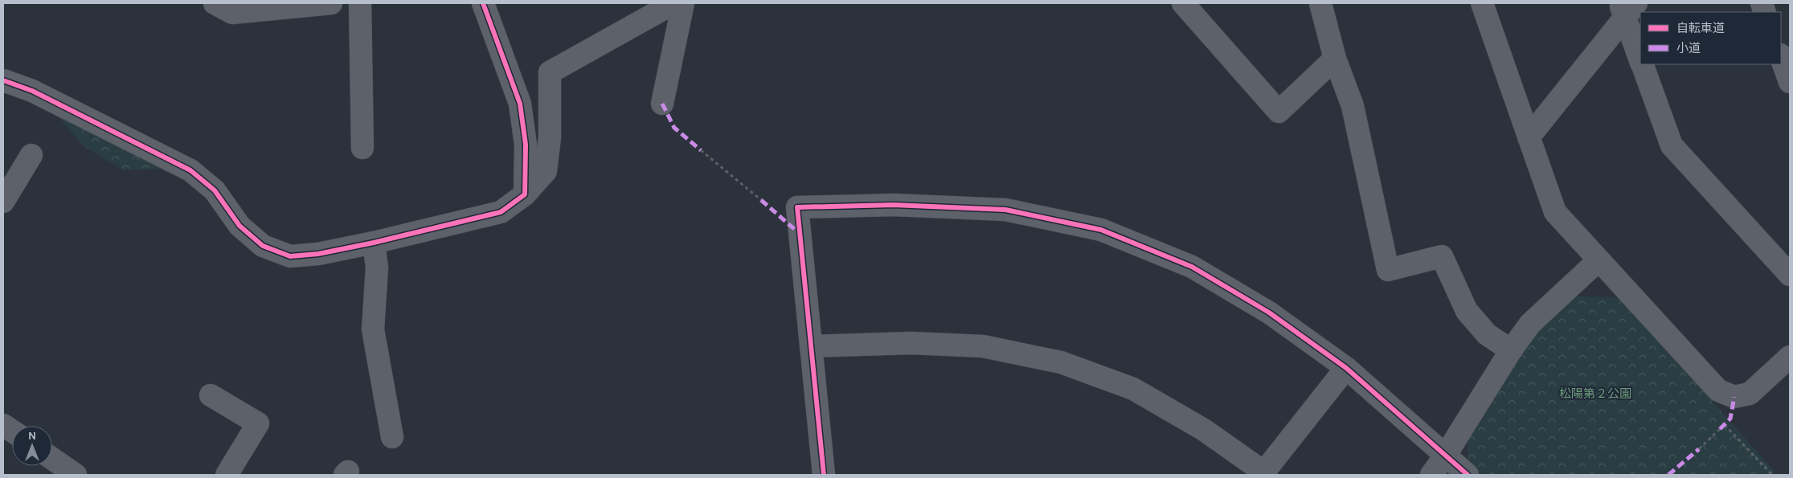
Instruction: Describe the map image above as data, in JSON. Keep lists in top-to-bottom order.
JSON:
{
  "parks": ["松陽第２公園"],
  "legend": ["自転車道", "小道"],
  "north": "top"
}
